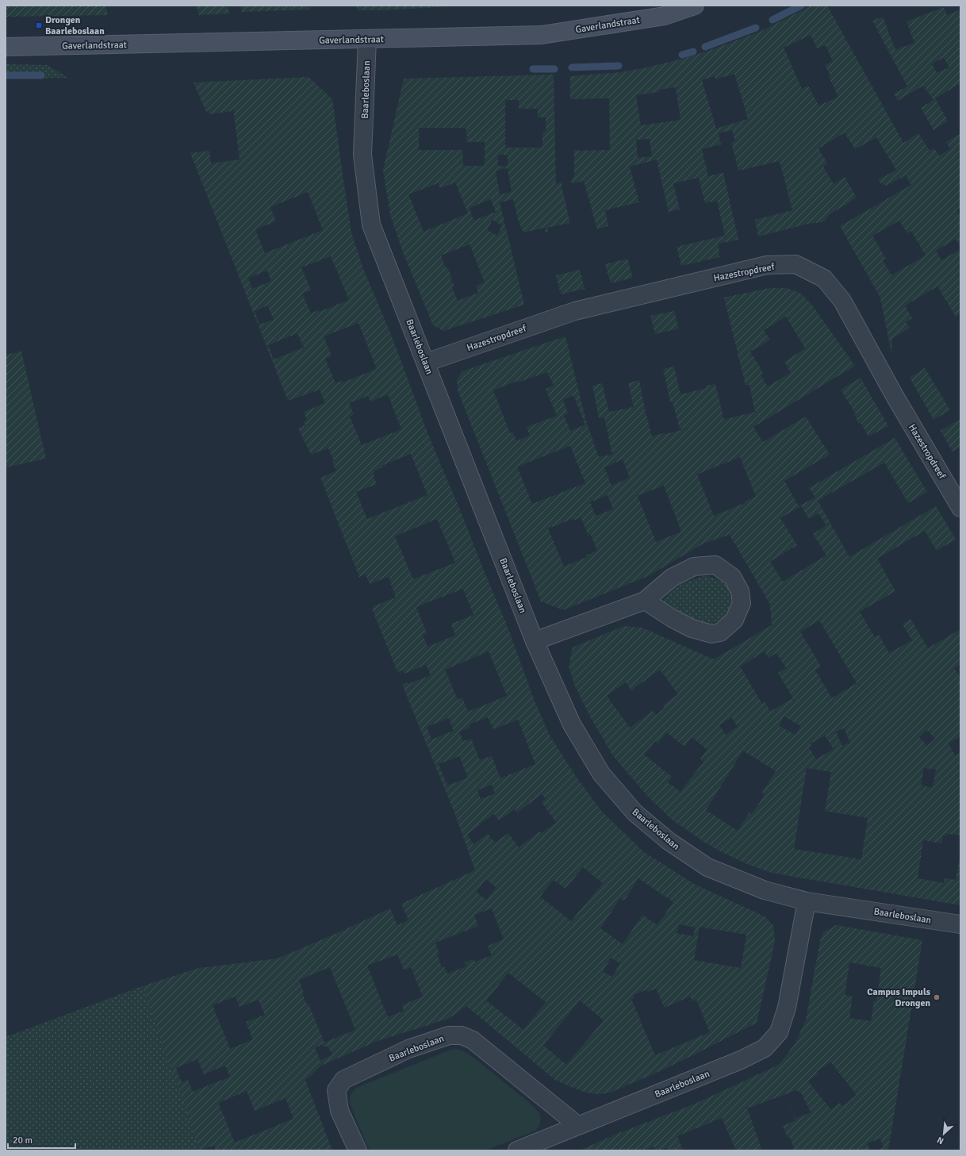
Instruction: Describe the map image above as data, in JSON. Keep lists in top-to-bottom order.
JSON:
{
  "streets": {
    "main road": ["Gaverlandstraat"],
    "street": ["Baarleboslaan", "Hazestropdreef"]
  },
  "crossings": [
    ["Gaverlandstraat", "Baarleboslaan"],
    ["Baarleboslaan", "Hazestropdreef"]
  ],
  "places": {
    "transit": ["Drongen Baarleboslaan"],
    "other": ["Campus Impuls Drongen"]
  },
  "scale_bar": "20 m",
  "north": "bottom left"
}
